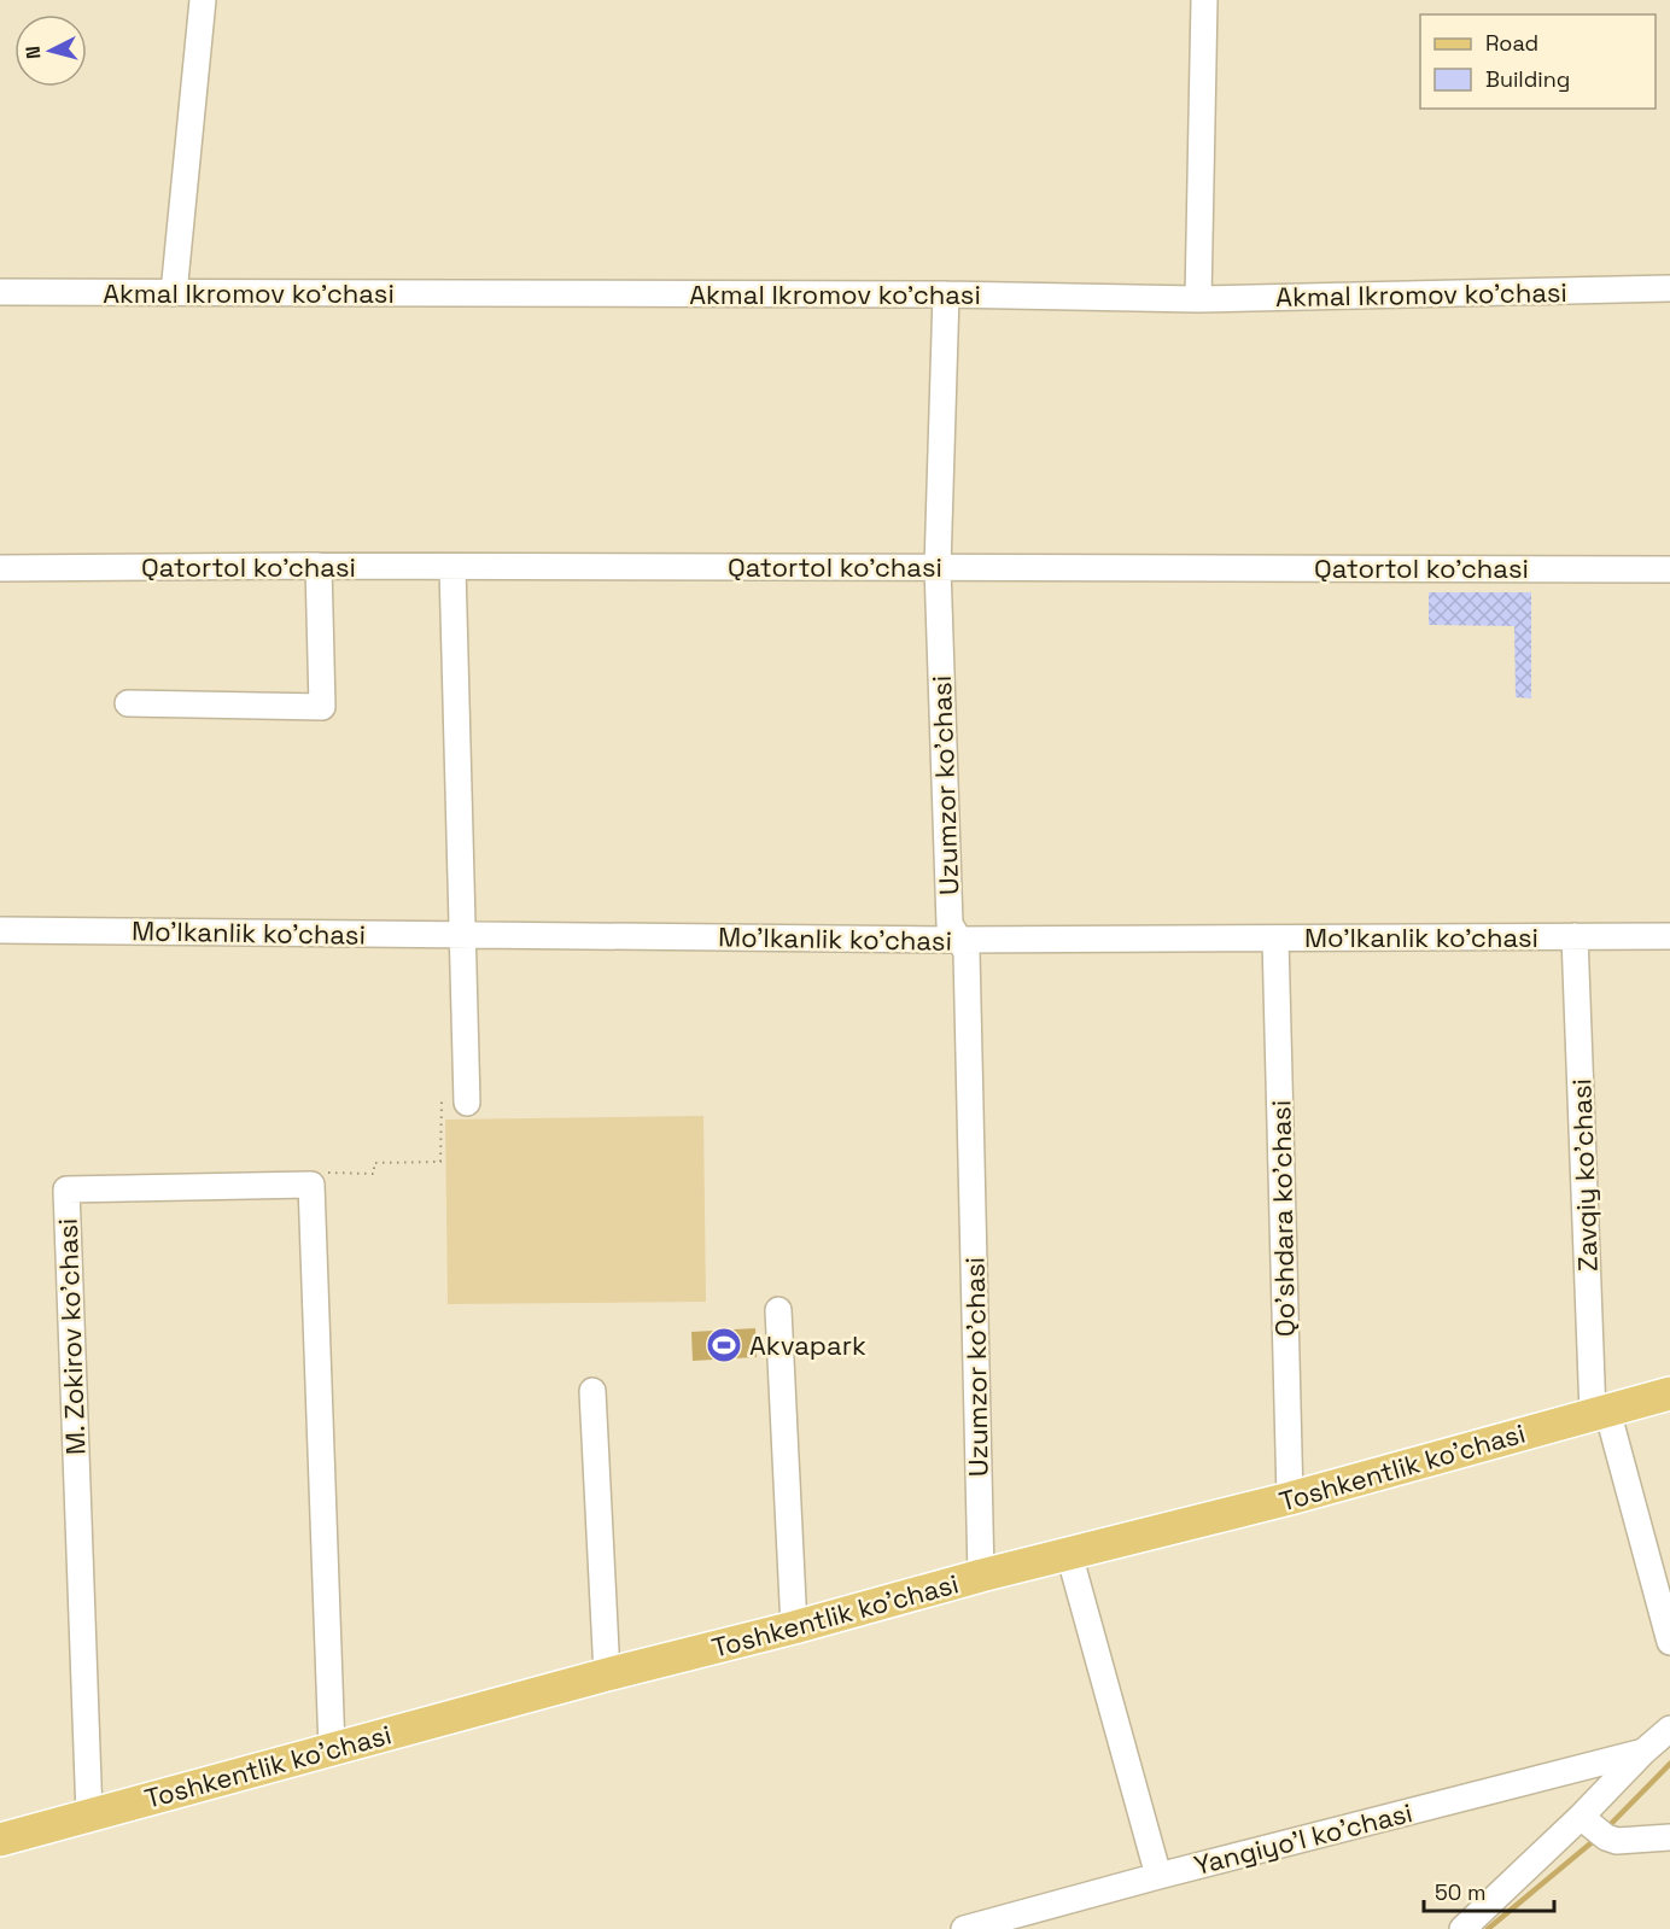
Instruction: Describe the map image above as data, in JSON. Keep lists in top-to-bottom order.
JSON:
{
  "streets": {
    "main road": ["Toshkentlik ko'chasi"],
    "street": [
      "Akmal Ikromov ko'chasi",
      "Qatortol ko'chasi",
      "Uzumzor ko'chasi",
      "Mo'lkanlik ko'chasi",
      "Zavqiy ko'chasi",
      "Qo'shdara ko'chasi",
      "M. Zokirov ko'chasi",
      "Yangiyo'l ko'chasi"
    ]
  },
  "crossings": [
    ["Akmal Ikromov ko'chasi", "Uzumzor ko'chasi"],
    ["Qatortol ko'chasi", "Uzumzor ko'chasi"],
    ["Uzumzor ko'chasi", "Mo'lkanlik ko'chasi"],
    ["Uzumzor ko'chasi", "Toshkentlik ko'chasi"],
    ["Mo'lkanlik ko'chasi", "Zavqiy ko'chasi"],
    ["Mo'lkanlik ko'chasi", "Qo'shdara ko'chasi"],
    ["Zavqiy ko'chasi", "Toshkentlik ko'chasi"],
    ["Qo'shdara ko'chasi", "Toshkentlik ko'chasi"],
    ["M. Zokirov ko'chasi", "Toshkentlik ko'chasi"]
  ],
  "places": {
    "sports": ["Akvapark"]
  },
  "legend": ["Road", "Building"],
  "scale_bar": "50 m",
  "north": "left"
}
